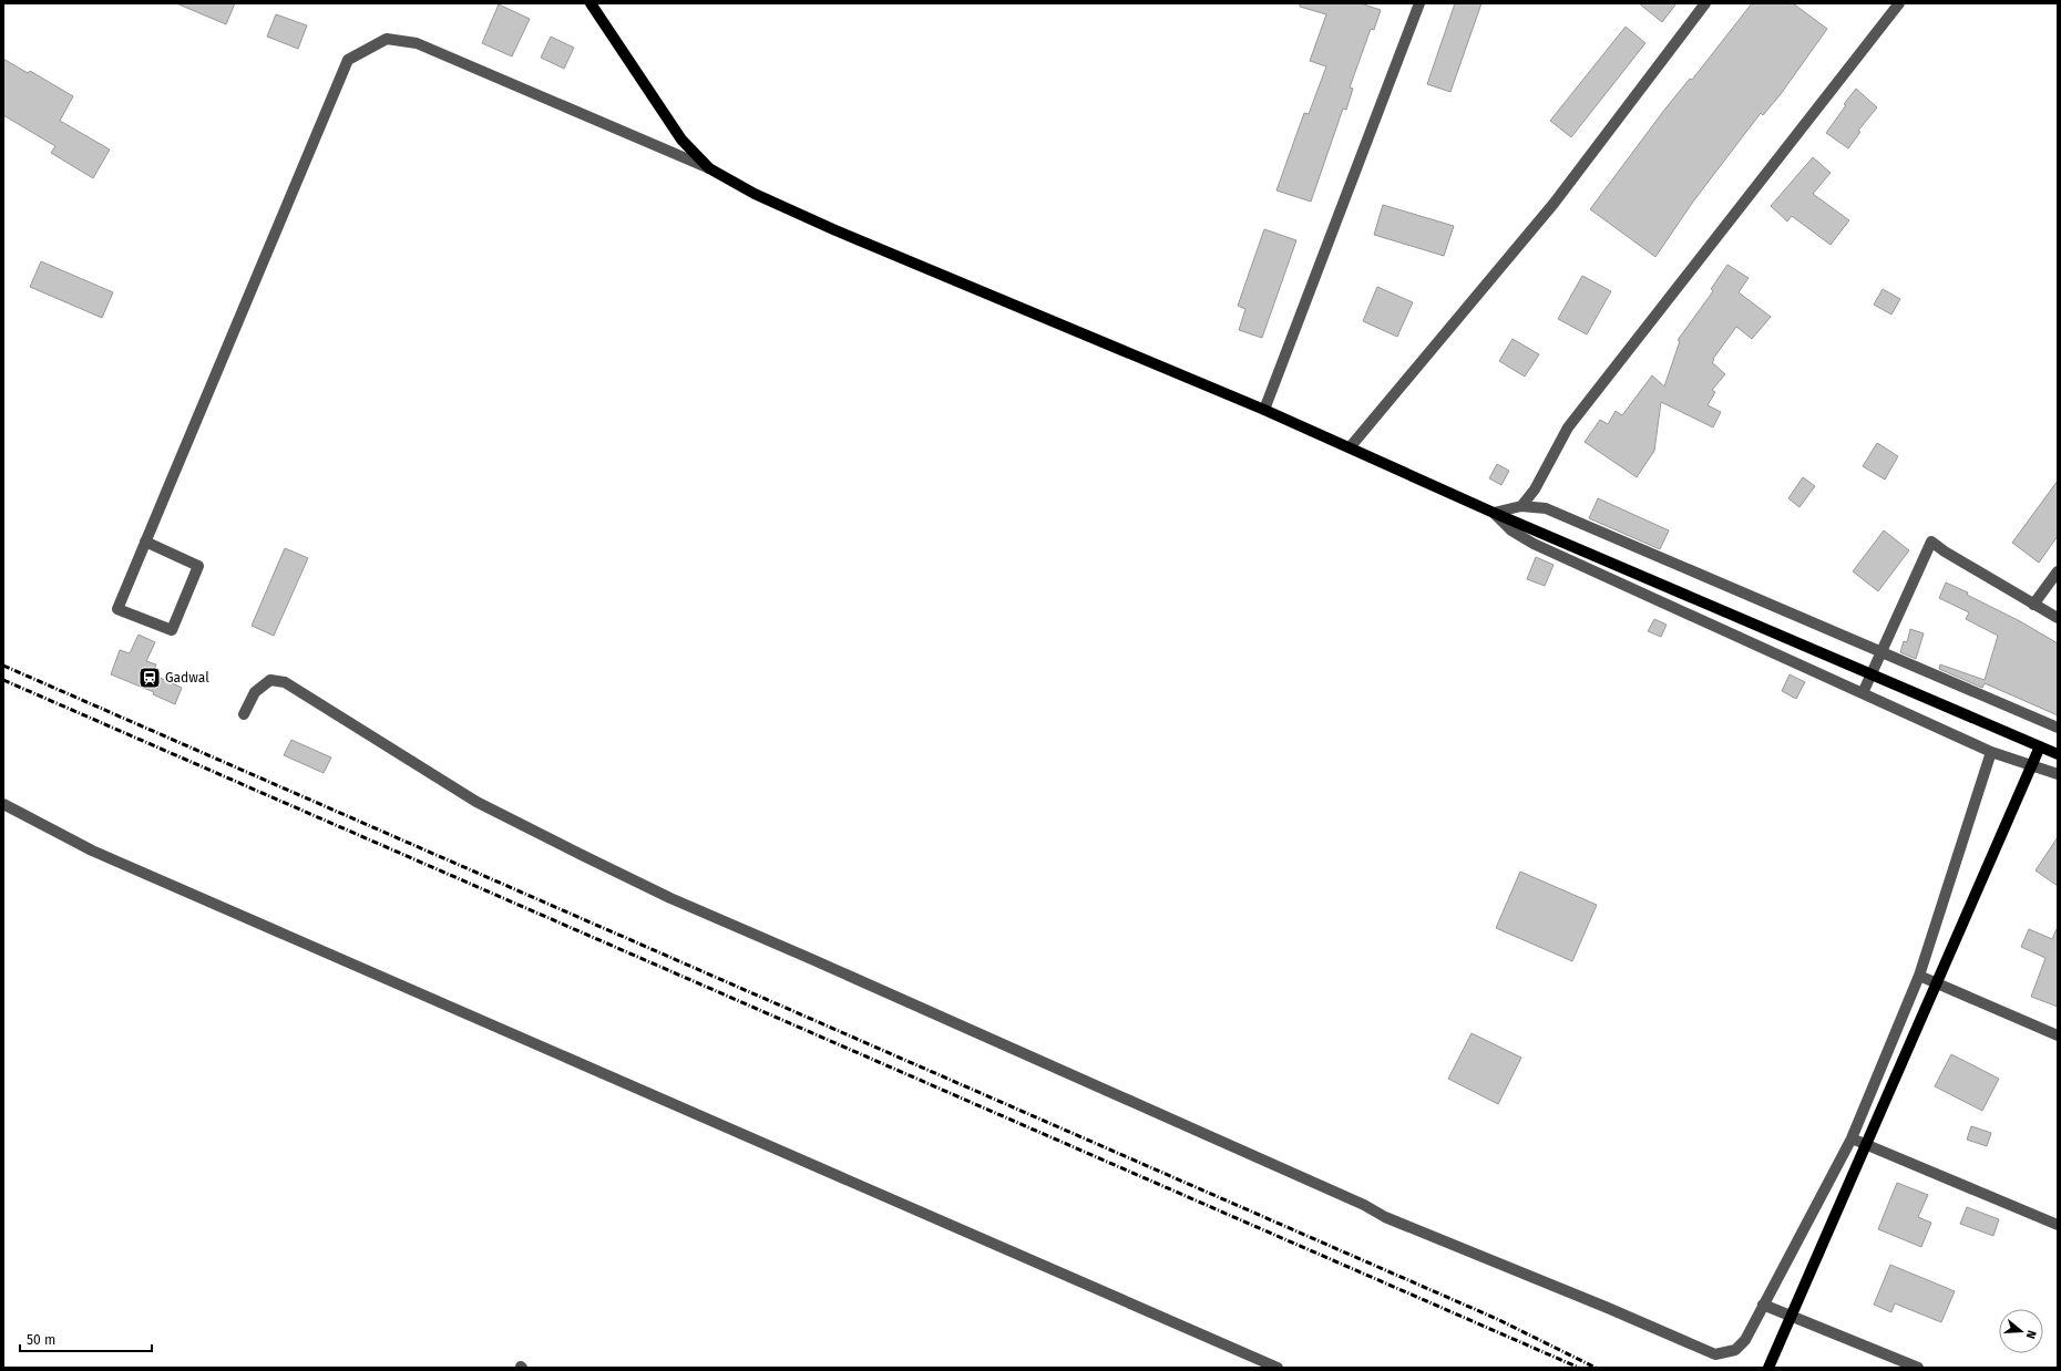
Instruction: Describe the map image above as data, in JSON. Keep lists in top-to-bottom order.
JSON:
{
  "places": {
    "station": ["Gadwal"]
  },
  "scale_bar": "50 m",
  "north": "right"
}
